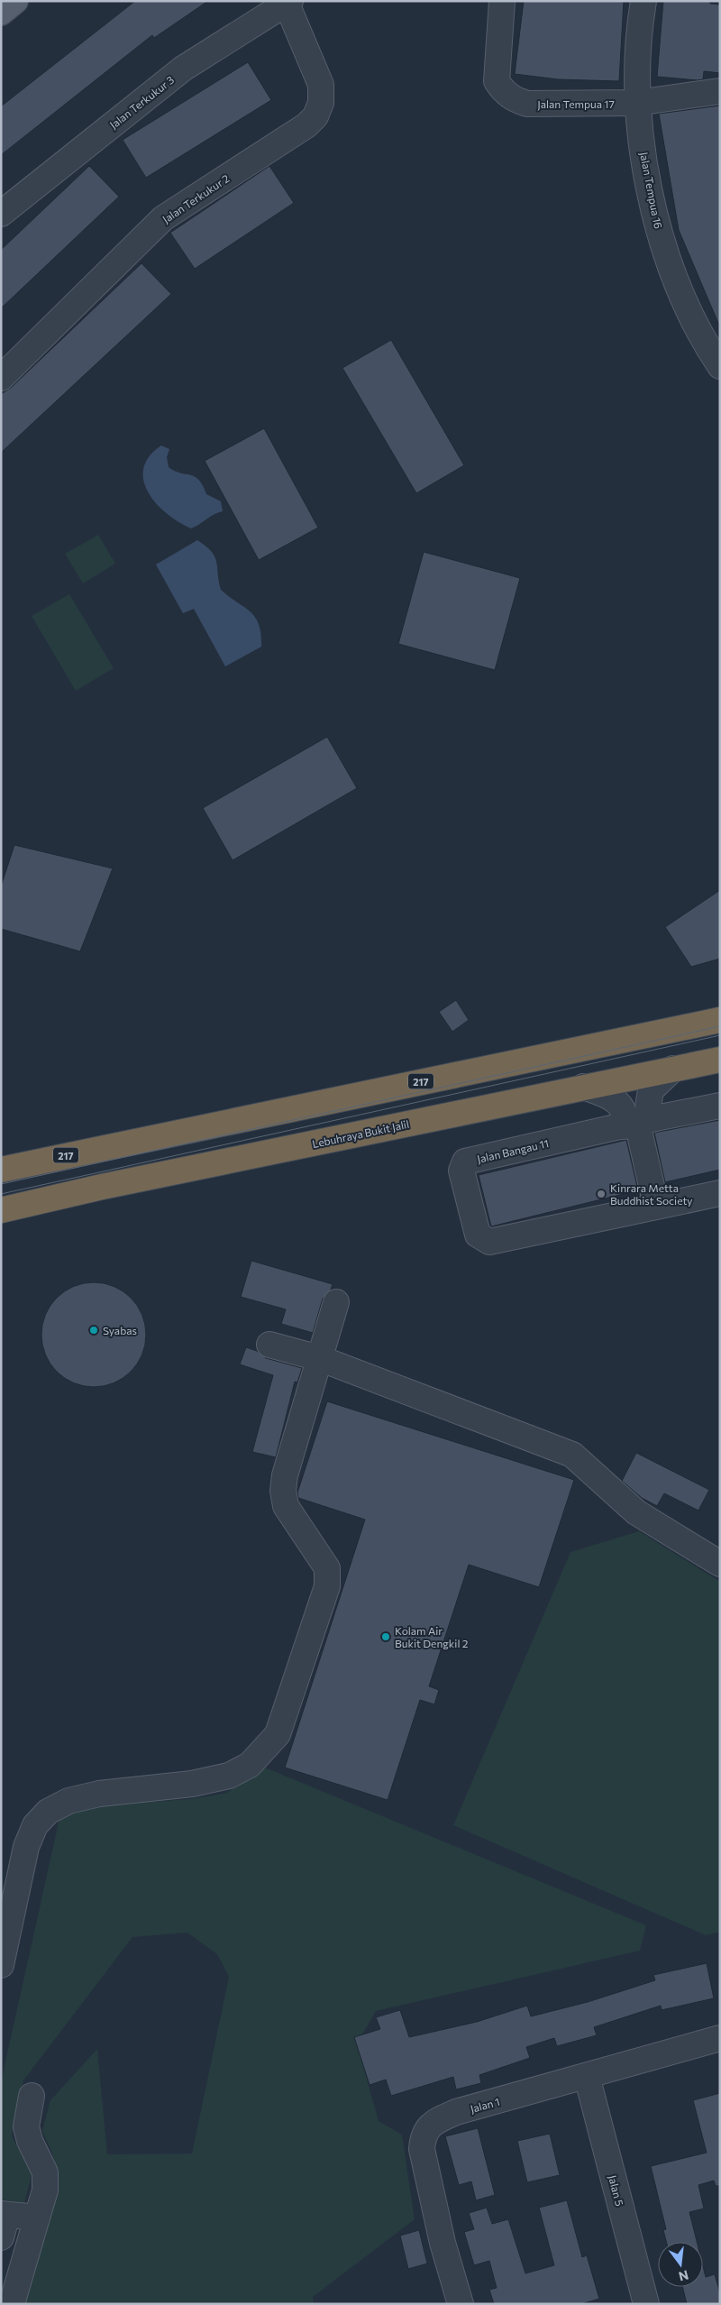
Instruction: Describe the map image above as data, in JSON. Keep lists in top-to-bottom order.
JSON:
{
  "streets": {
    "highway": ["217", "Lebuhraya Bukit Jalil"],
    "street": [
      "Jalan Terkukur 3",
      "Jalan Tempua 17",
      "Jalan Tempua 16",
      "Jalan Terkukur 2",
      "Jalan Bangau 11",
      "Jalan 1",
      "Jalan 5"
    ]
  },
  "crossings": [
    ["Jalan Terkukur 3", "Jalan Terkukur 2"],
    ["Jalan Tempua 17", "Jalan Tempua 16"],
    ["Jalan 1", "Jalan 5"]
  ],
  "places": ["Kinrara Metta Buddhist Society", "Syabas", "Kolam Air Bukit Dengkil 2"],
  "north": "bottom"
}
